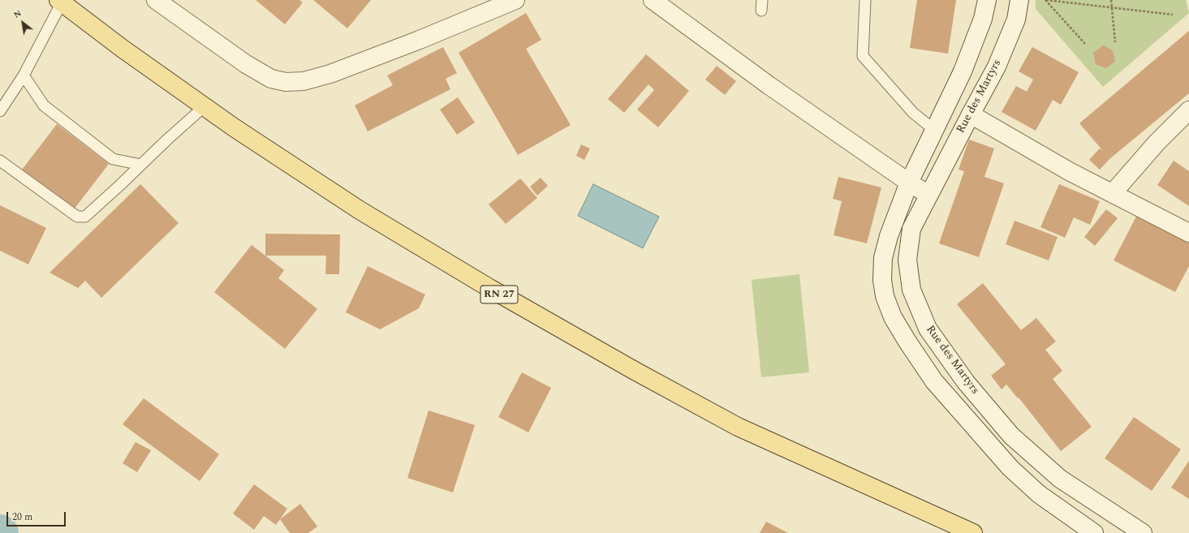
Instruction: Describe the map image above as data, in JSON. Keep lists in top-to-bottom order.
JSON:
{
  "streets": {
    "main road": ["Rue des Martyrs", "RN 27"]
  },
  "scale_bar": "20 m",
  "north": "top left"
}
